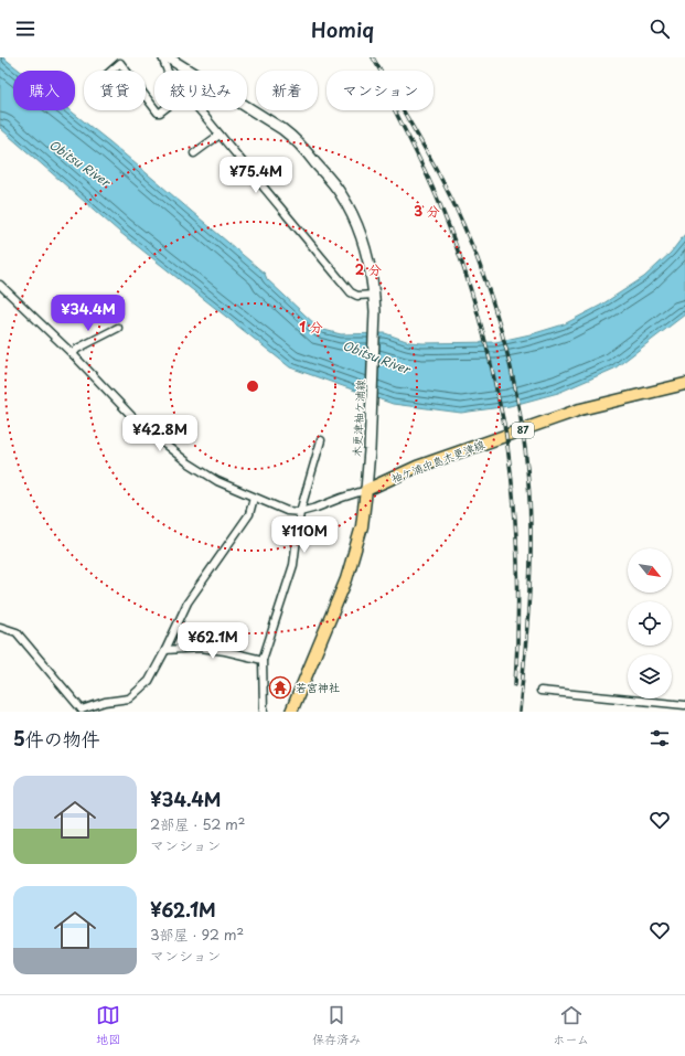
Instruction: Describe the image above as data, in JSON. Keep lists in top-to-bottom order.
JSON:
{
  "streets": {
    "main road": ["木更津袖ケ浦線", "87", "袖ケ浦中島木更津線"]
  },
  "crossings": [
    ["木更津袖ケ浦線", "袖ケ浦中島木更津線"]
  ],
  "water": ["Obitsu River"],
  "places": {
    "temple": ["若宮神社"]
  },
  "north": "bottom right",
  "page": {
    "header": "Homiq",
    "chip": [
      "購入",
      "賃貸",
      "絞り込み",
      "新着",
      "マンション"
    ],
    "price": [
      "¥75.4M",
      "¥34.4M",
      "¥42.8M",
      "¥110M",
      "¥62.1M"
    ],
    "heading": "5件の物件",
    "list": [
      {
        "name": "¥34.4M",
        "note": "2部屋 · 52 m² · マンション"
      },
      {
        "name": "¥62.1M",
        "note": "3部屋 · 92 m² · マンション"
      }
    ],
    "tabs": ["地図", "保存済み", "ホーム"]
  },
  "rings": ["3 分", "2 分", "1 分"]
}
